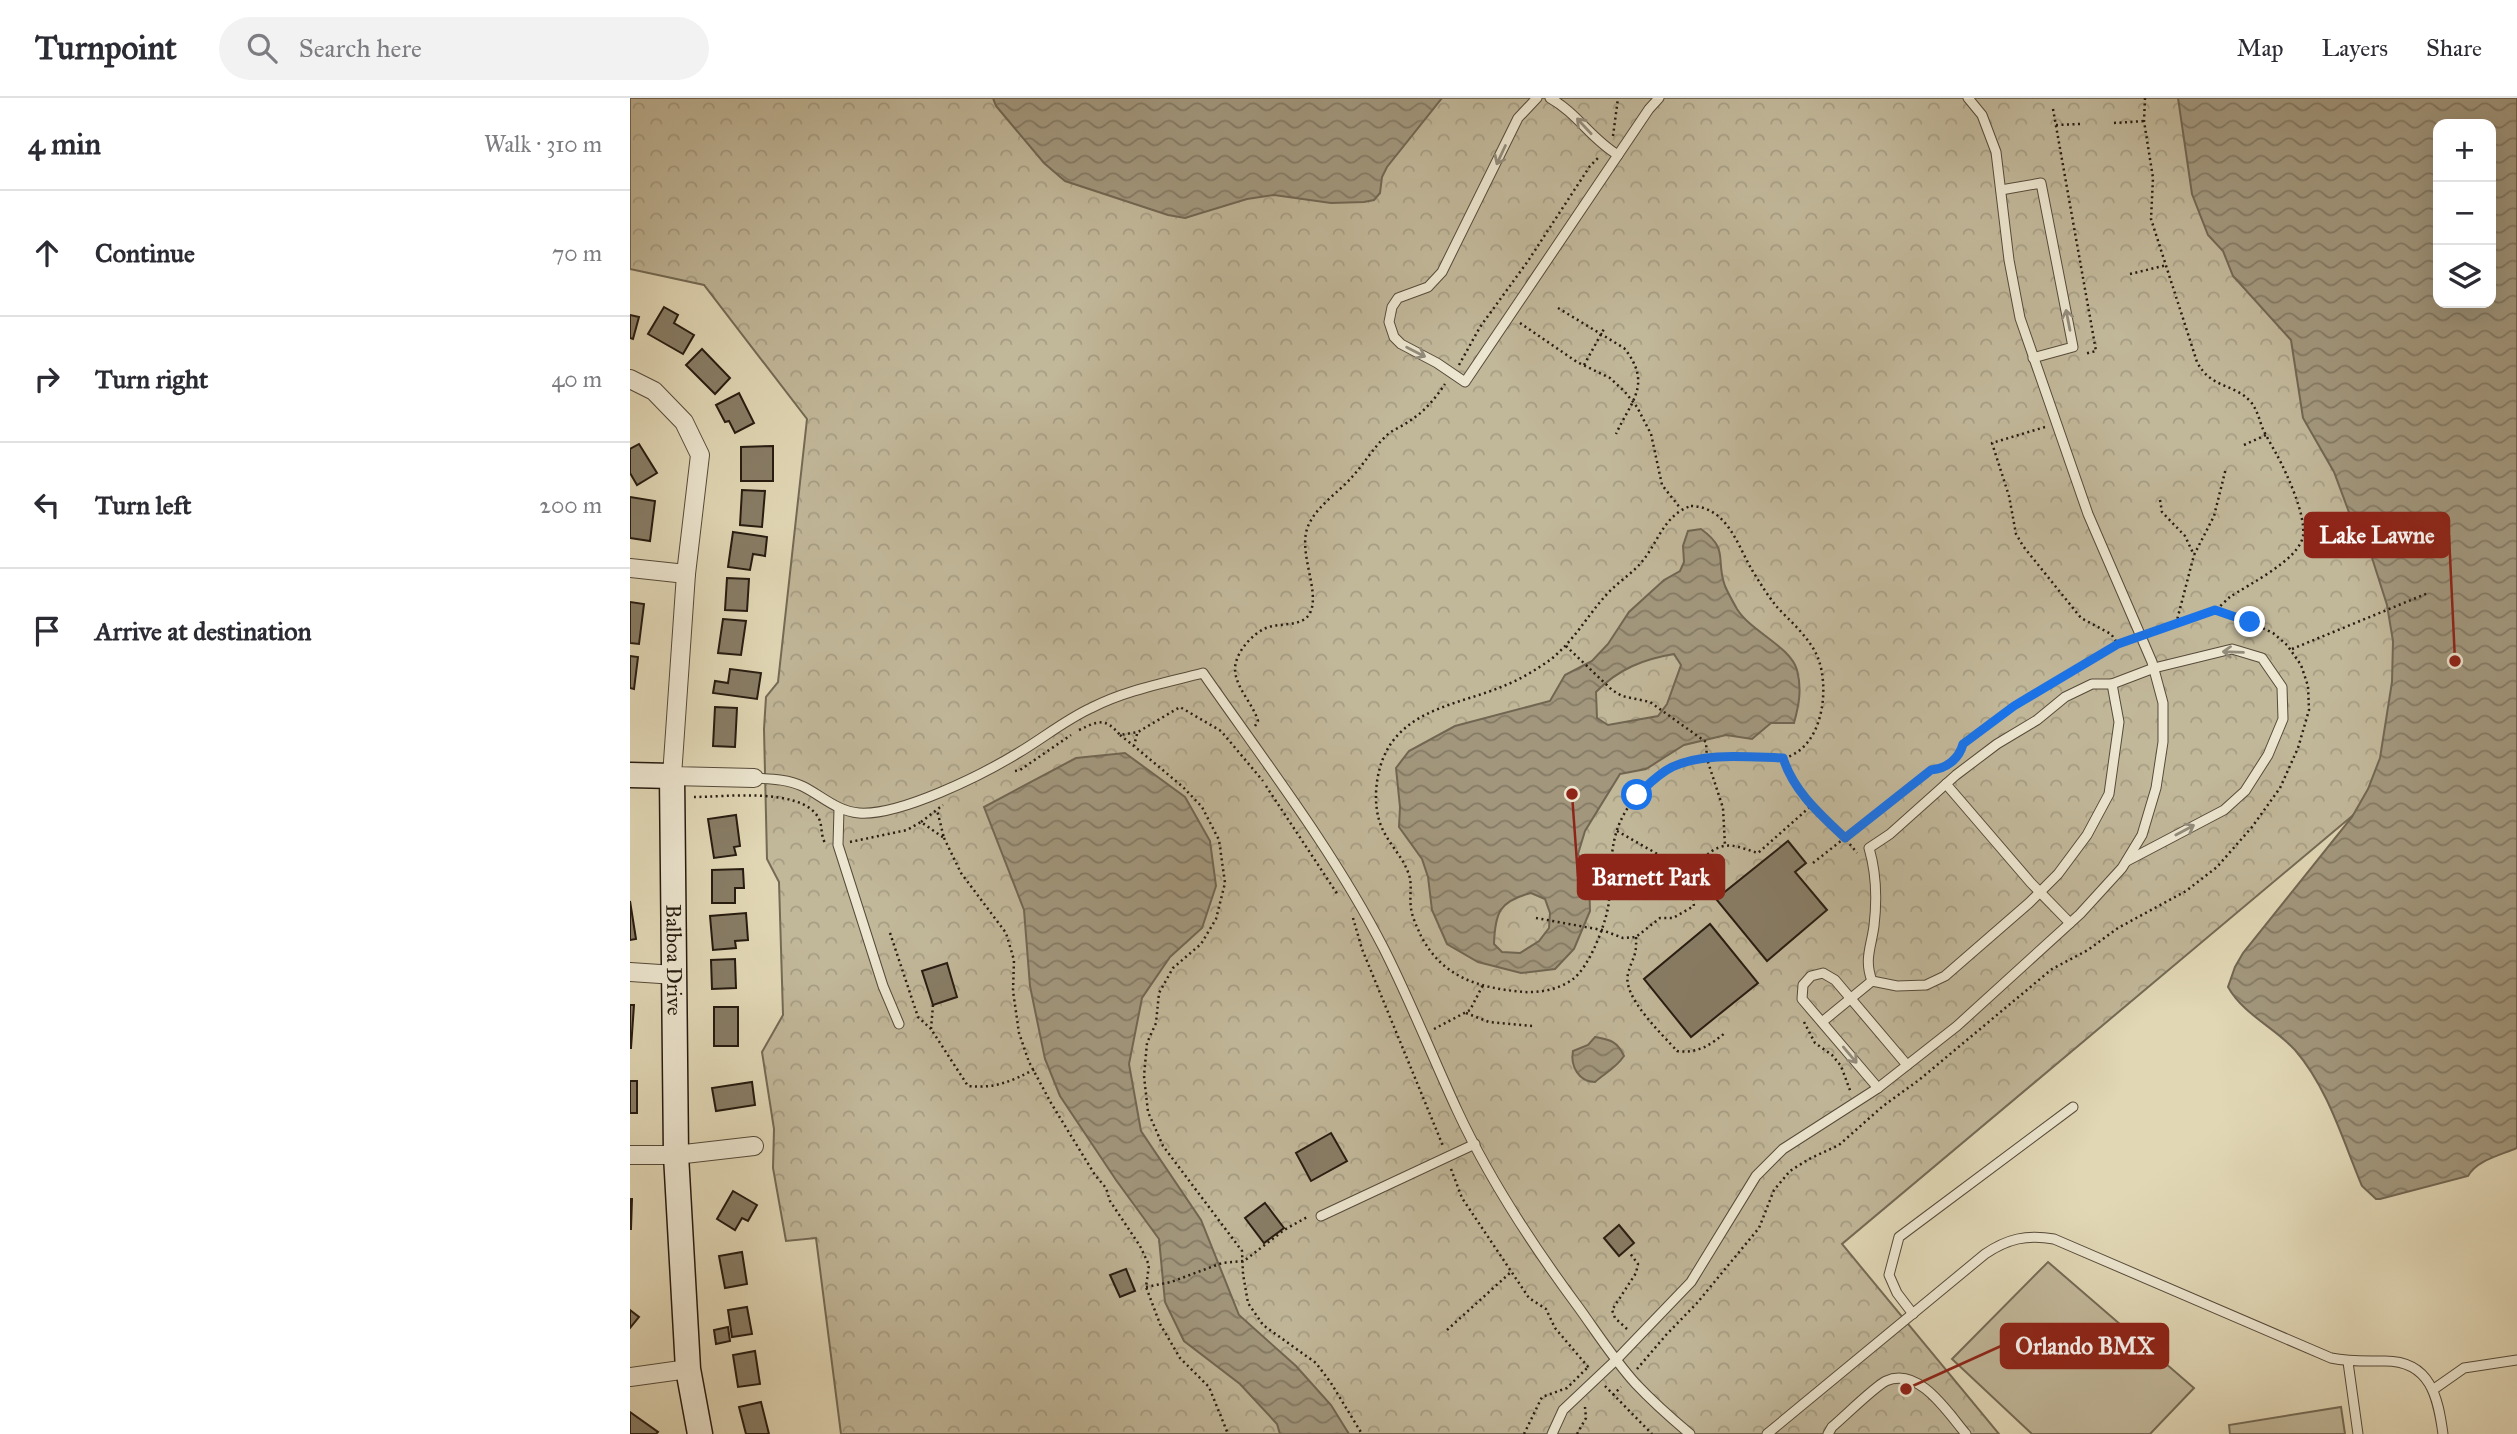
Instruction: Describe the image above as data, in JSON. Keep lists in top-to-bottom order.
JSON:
{
  "streets": {
    "street": ["Balboa Drive"]
  },
  "places": ["Lake Lawne", "Barnett Park", "Orlando BMX"],
  "page": {
    "header": "Turnpoint",
    "search": "Search here",
    "nav": ["Map", "Layers", "Share"],
    "heading": ["4 min", "Walk · 310 m"],
    "map_buttons": ["+", "−"],
    "list": [
      ["Continue", "70 m"],
      ["Turn right", "40 m"],
      ["Turn left", "200 m"],
      "Arrive at destination"
    ]
  }
}
